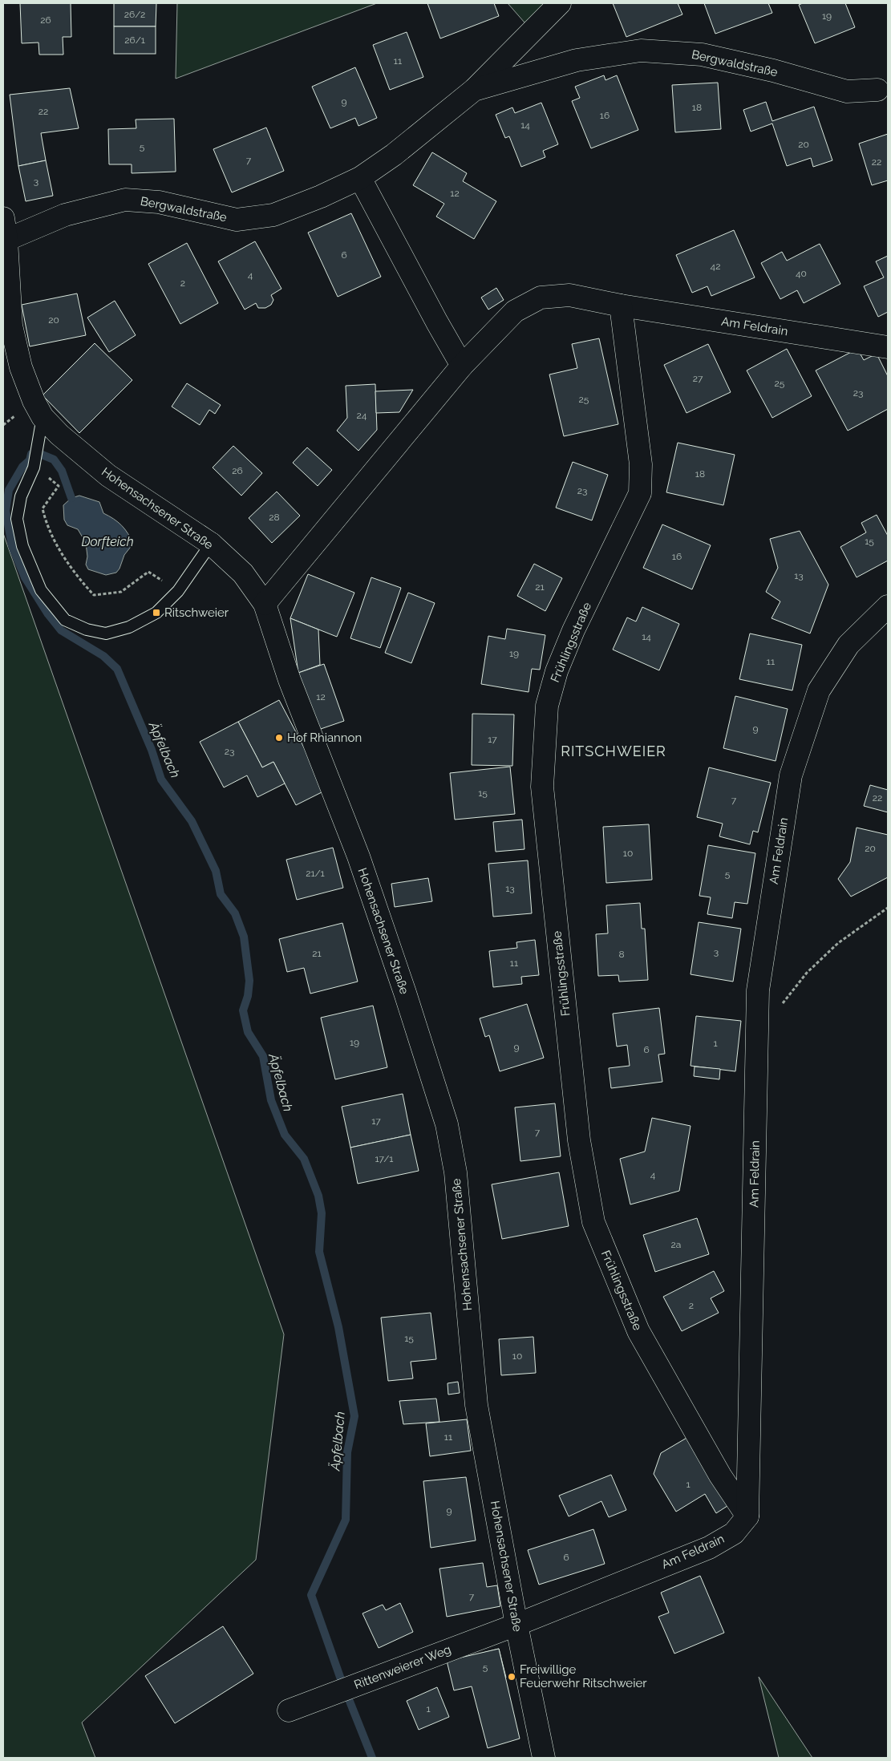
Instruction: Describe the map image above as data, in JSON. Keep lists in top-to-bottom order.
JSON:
{
  "streets": {
    "street": [
      "Bergwaldstraße",
      "Am Feldrain",
      "Hohensachsener Straße",
      "Frühlingsstraße",
      "Rittenweierer Weg"
    ]
  },
  "crossings": [
    ["Bergwaldstraße", "Hohensachsener Straße"],
    ["Am Feldrain", "Hohensachsener Straße"],
    ["Am Feldrain", "Frühlingsstraße"],
    ["Am Feldrain", "Rittenweierer Weg"],
    ["Hohensachsener Straße", "Rittenweierer Weg"]
  ],
  "districts": ["RITSCHWEIER"],
  "water": ["Dorfteich", "Äpfelbach"],
  "places": {
    "transit": ["Ritschweier"],
    "other": ["Hof Rhiannon", "Freiwillige Feuerwehr Ritschweier"]
  },
  "house_numbers": [
    "26/2",
    "19",
    "26",
    "26/1",
    "11",
    "9",
    "18",
    "22",
    "16",
    "14",
    "20",
    "5",
    "7",
    "22",
    "3",
    "12",
    "6",
    "42",
    "40",
    "4",
    "2",
    "20",
    "27",
    "25",
    "23",
    "25",
    "24",
    "26",
    "18",
    "23",
    "28",
    "15",
    "16",
    "13",
    "21",
    "14",
    "19",
    "11",
    "12",
    "9",
    "17",
    "23",
    "15",
    "22",
    "7",
    "20",
    "10",
    "21/1",
    "5",
    "13",
    "3",
    "21",
    "8",
    "11",
    "19",
    "1",
    "9",
    "6",
    "17",
    "7",
    "17/1",
    "4",
    "2a",
    "2",
    "15",
    "10",
    "11",
    "1",
    "9",
    "6",
    "7",
    "5",
    "1"
  ]
}
